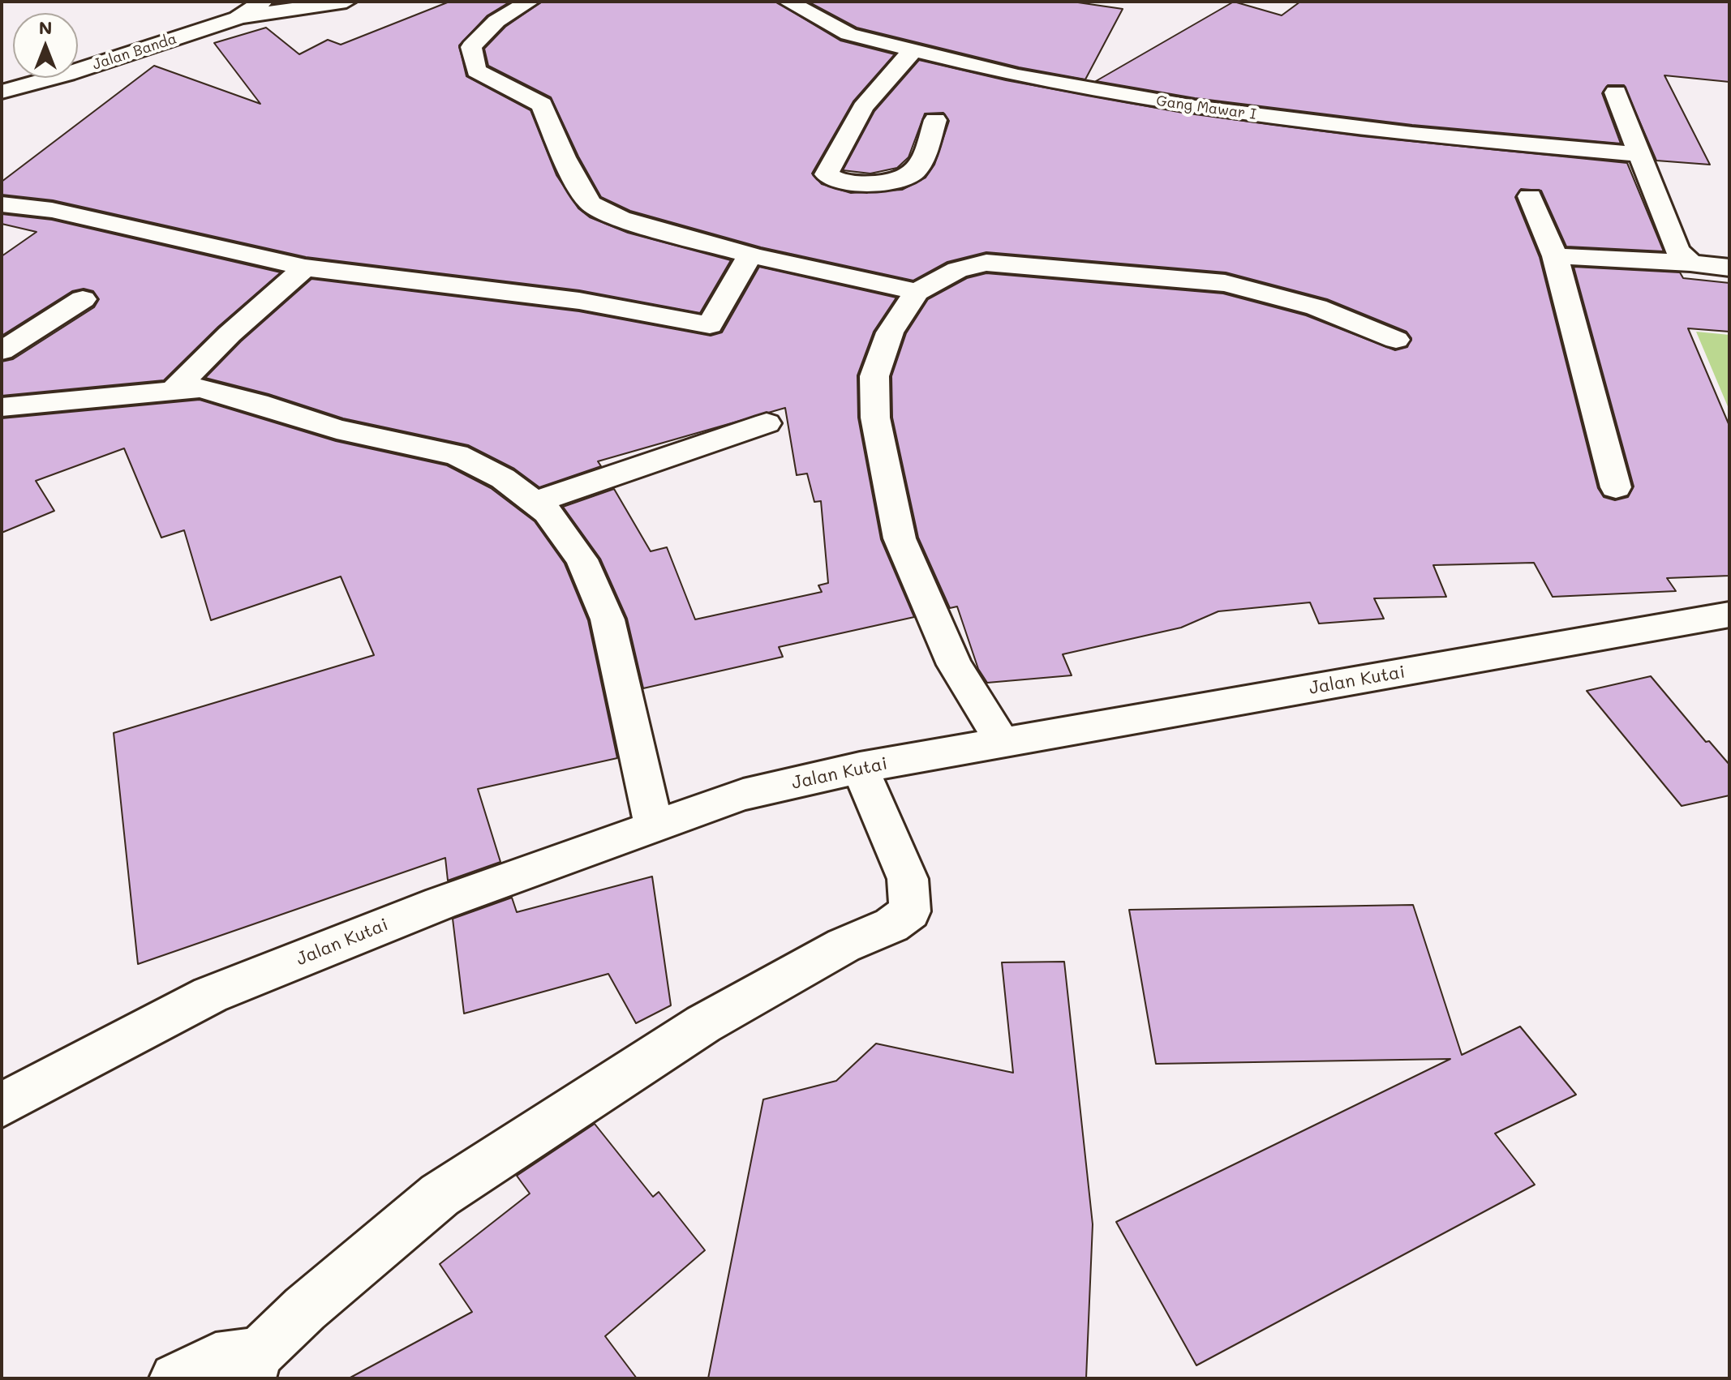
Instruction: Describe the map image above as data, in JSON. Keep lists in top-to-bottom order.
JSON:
{
  "streets": {
    "street": ["Jalan Banda", "Gang Mawar I", "Jalan Kutai"]
  },
  "north": "top"
}
